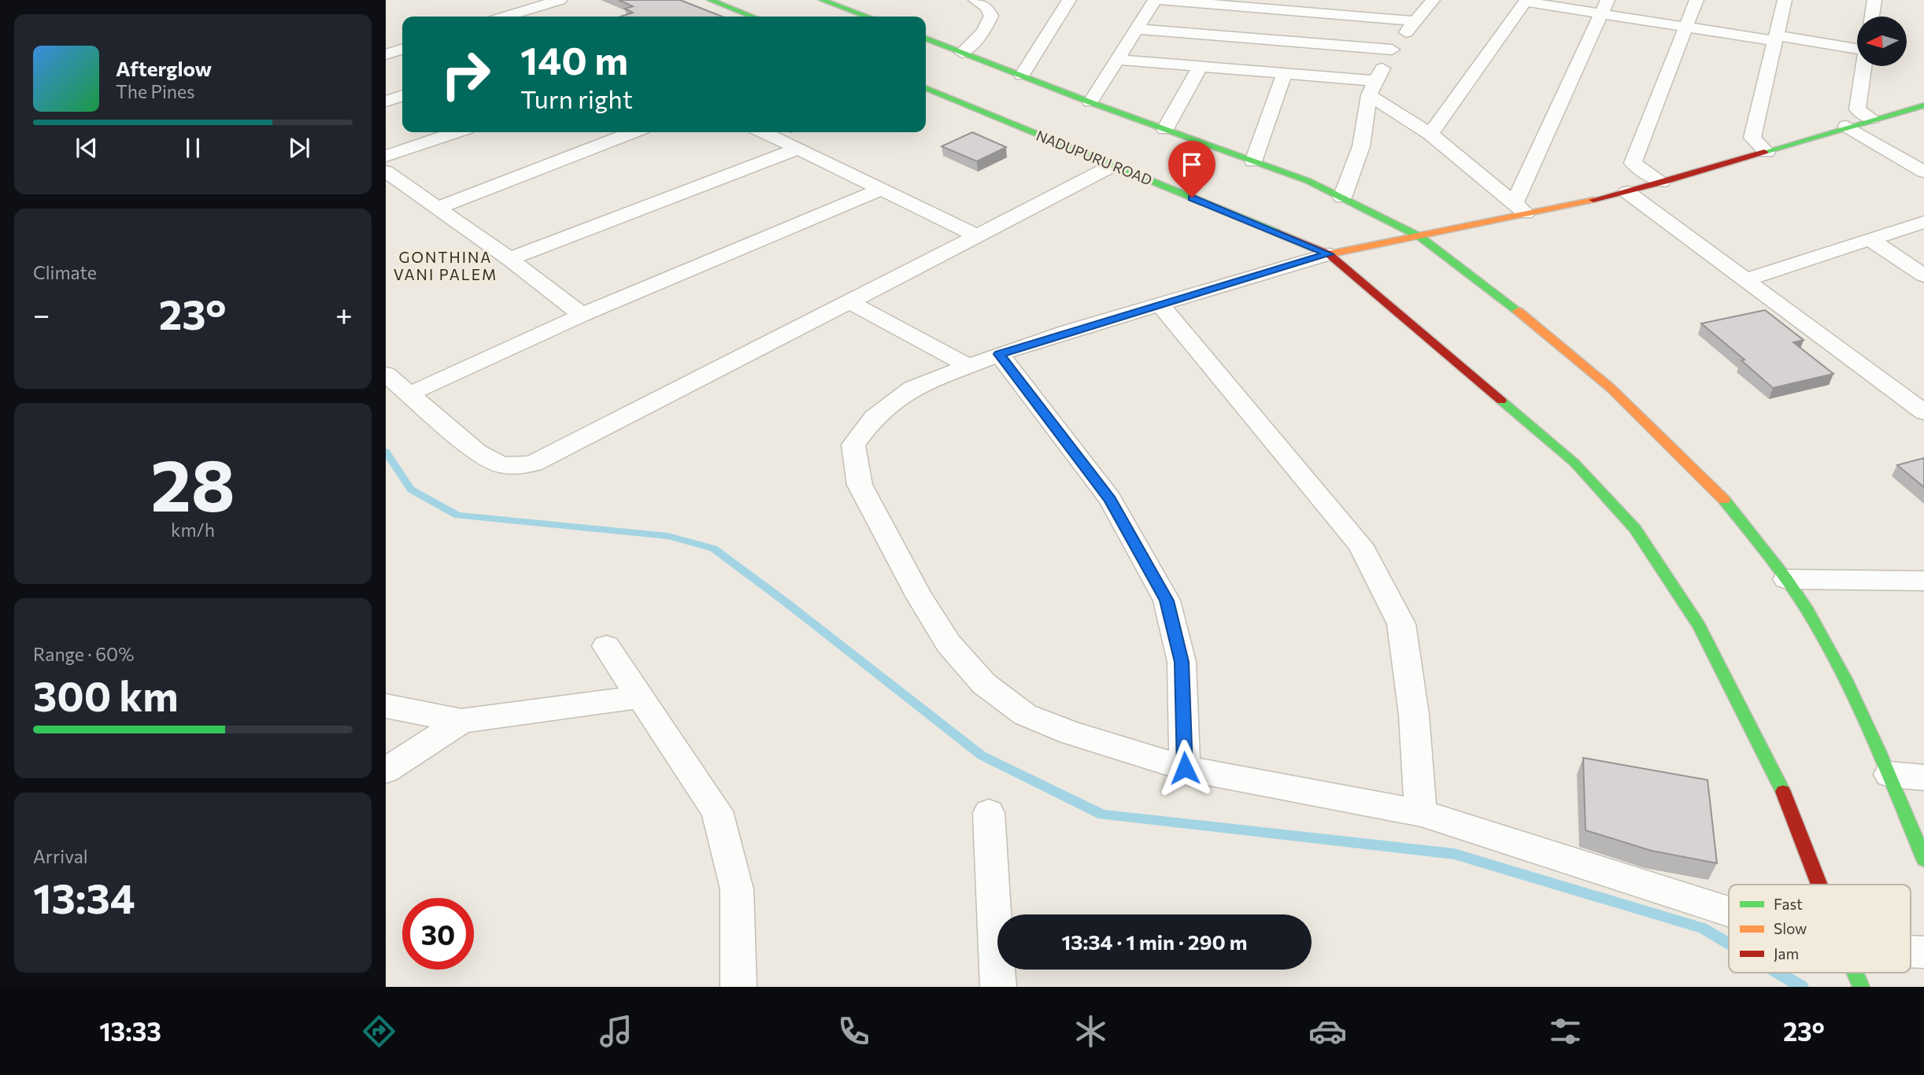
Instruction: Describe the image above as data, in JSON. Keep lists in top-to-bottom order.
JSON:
{
  "streets": {
    "street": ["NADUPURU ROAD"]
  },
  "districts": ["GONTHINA VANI PALEM"],
  "legend": ["Fast", "Slow", "Jam"],
  "north": "left",
  "page": {
    "turn": ["140 m", "Turn right"],
    "song": ["Afterglow", "The Pines"],
    "tile": [
      "Climate",
      ["28", "km/h"],
      ["Range · 60%", "300 km"],
      ["Arrival", "13:34"]
    ],
    "heat": ["−", "23°", "+"],
    "limit": "30",
    "trip": "13:34 · 1 min · 290 m",
    "tabs": ["13:33", "23°"]
  }
}
